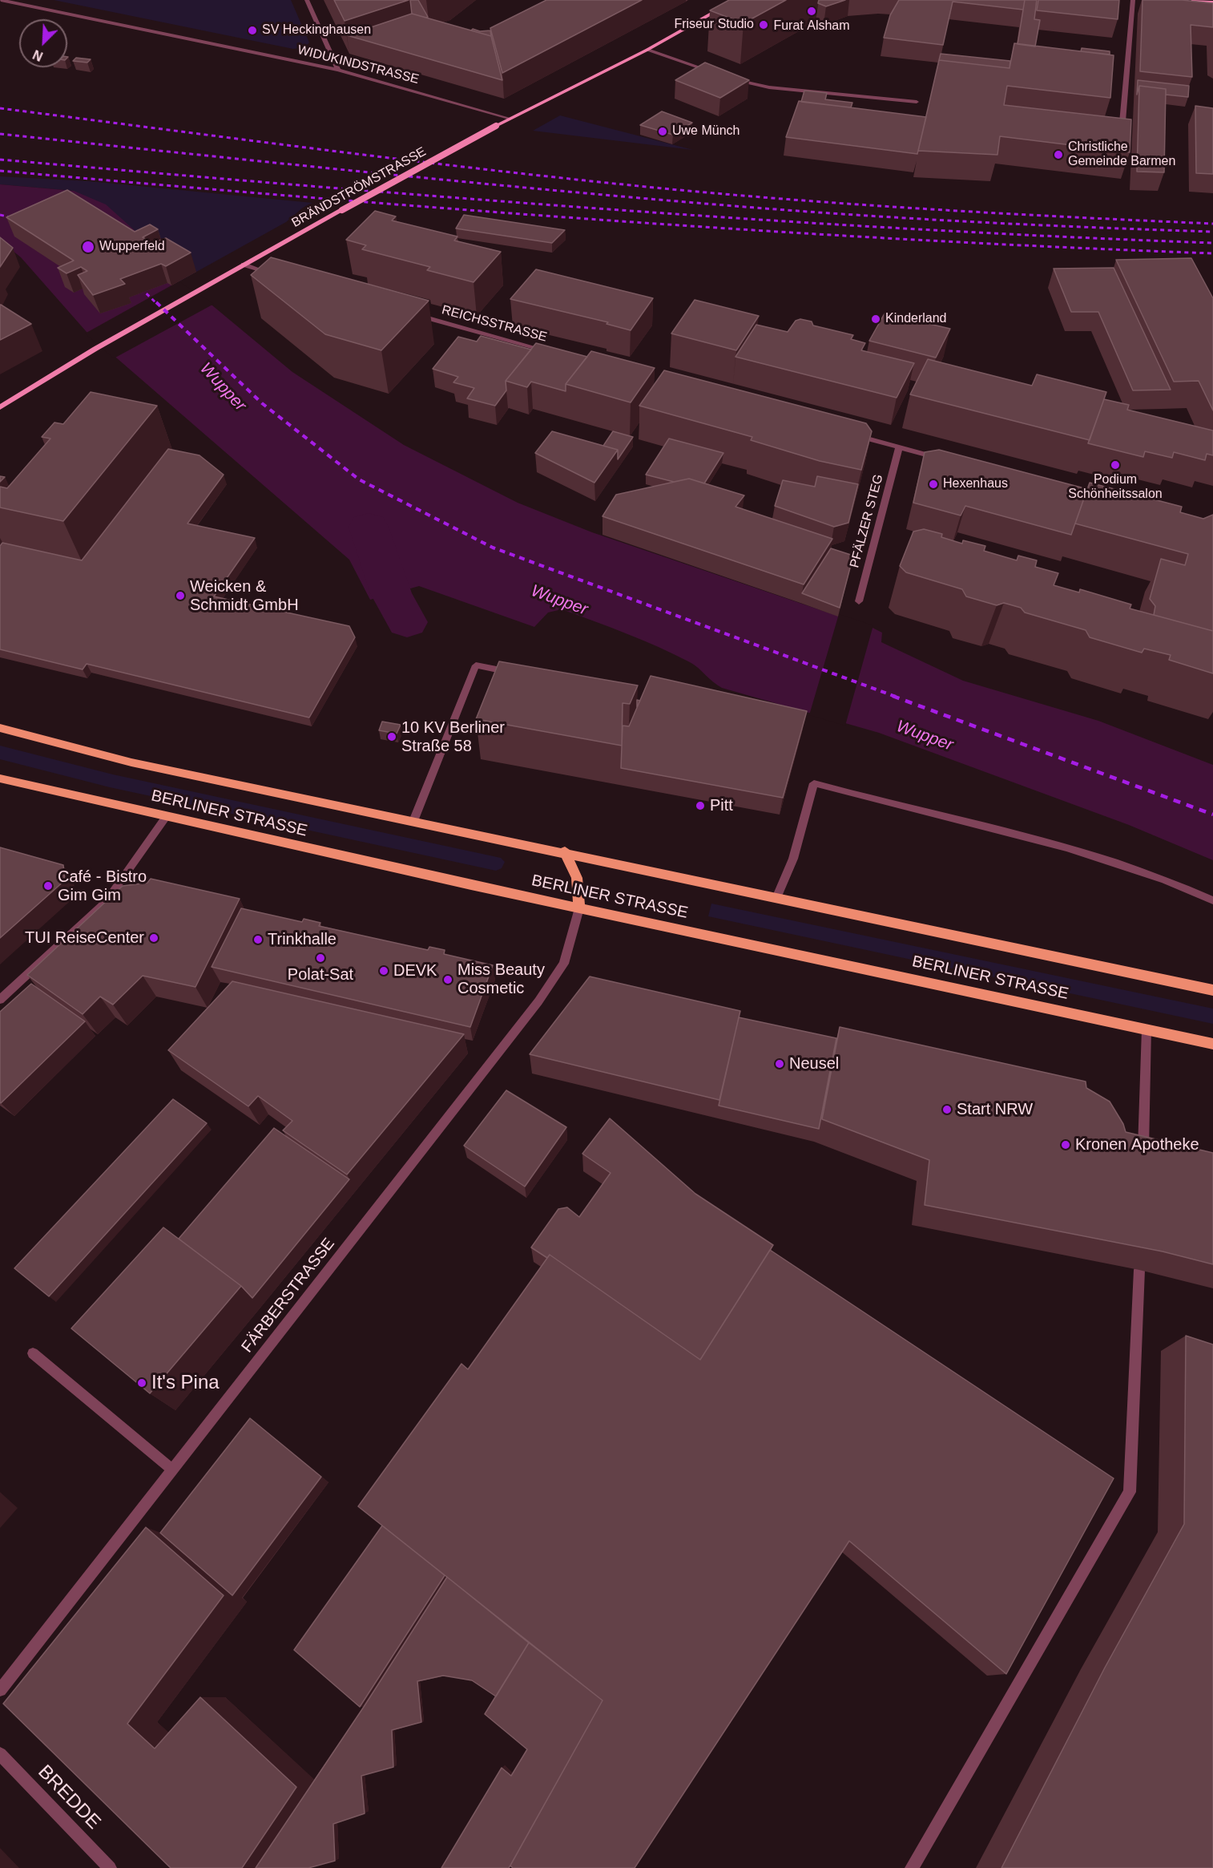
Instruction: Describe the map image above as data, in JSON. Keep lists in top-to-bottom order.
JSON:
{
  "streets": {
    "main road": ["BRÄNDSTRÖMSTRASSE", "BERLINER STRASSE"],
    "street": [
      "WIDUKINDSTRASSE",
      "REICHSSTRASSE",
      "PFÄLZER STEG",
      "FÄRBERSTRASSE",
      "BREDDE"
    ]
  },
  "crossings": [
    ["WIDUKINDSTRASSE", "BRÄNDSTRÖMSTRASSE"],
    ["BERLINER STRASSE", "FÄRBERSTRASSE"]
  ],
  "water": ["Wupper"],
  "places": [
    "Furat Alsham",
    "Friseur Studio",
    "SV Heckinghausen",
    "Uwe Münch",
    "Christliche Gemeinde Barmen",
    "Wupperfeld",
    "Kinderland",
    "Podium Schönheitssalon",
    "Hexenhaus",
    "Weicken & Schmidt GmbH",
    "10 KV Berliner Straße 58",
    "Pitt",
    "Café - Bistro Gim Gim",
    "TUI ReiseCenter",
    "Trinkhalle",
    "Polat-Sat",
    "DEVK",
    "Miss Beauty Cosmetic",
    "Neusel",
    "Start NRW",
    "Kronen Apotheke",
    "It's Pina"
  ],
  "north": "bottom left"
}
